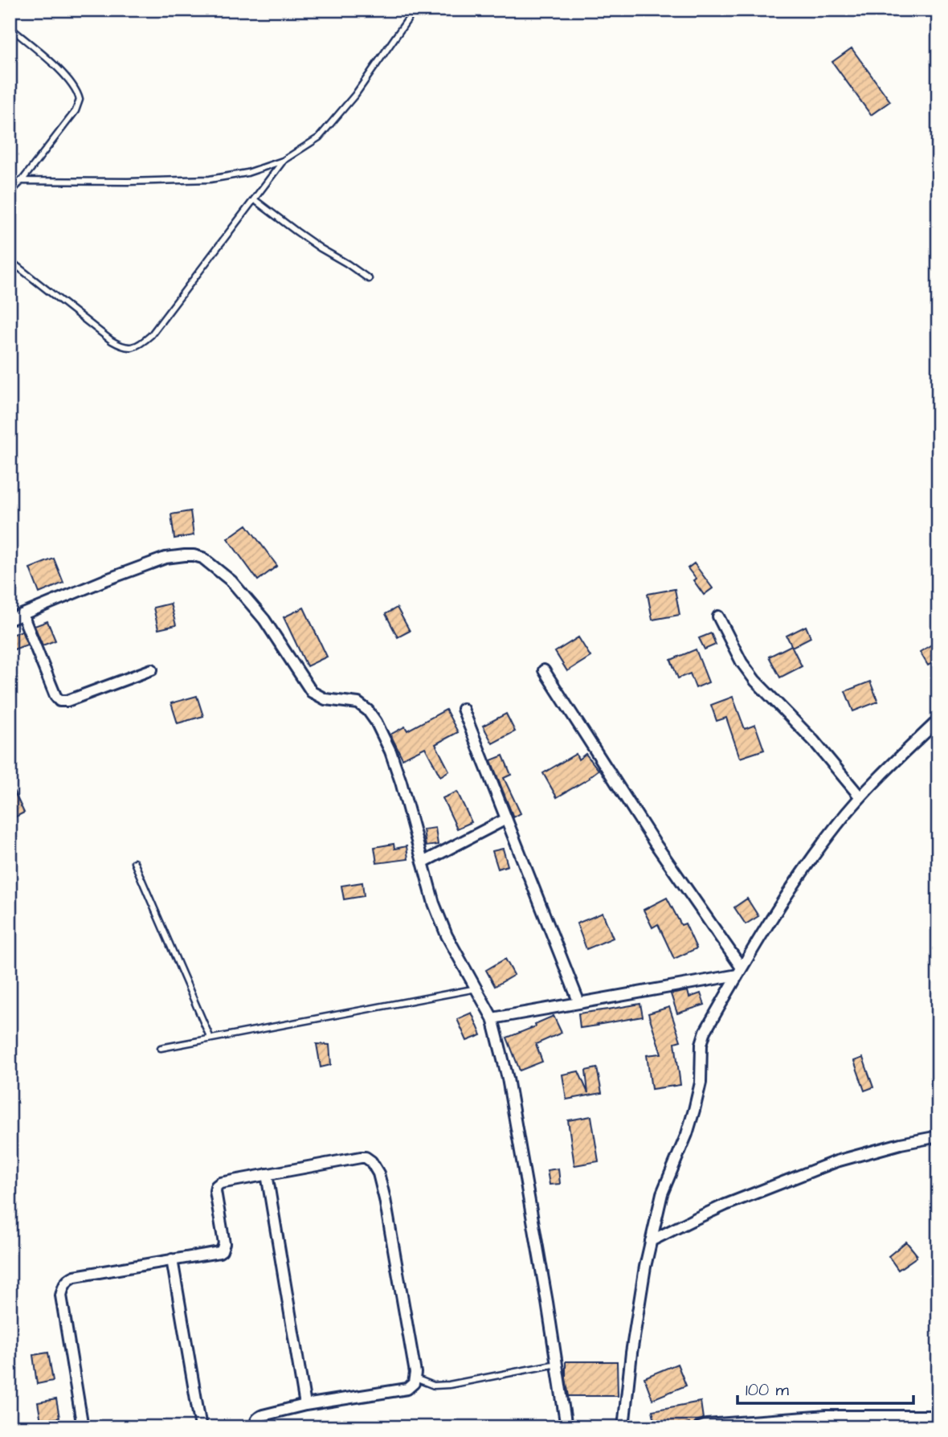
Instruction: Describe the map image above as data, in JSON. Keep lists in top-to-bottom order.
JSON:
{
  "scale_bar": "100 m"
}
